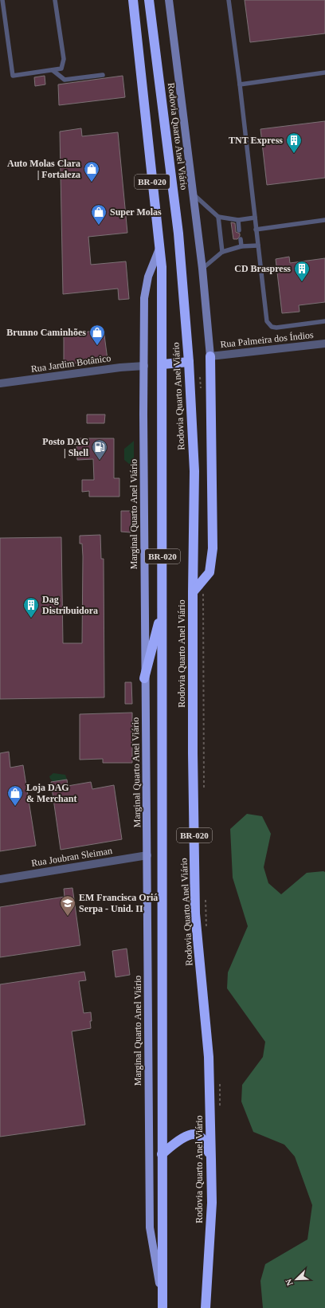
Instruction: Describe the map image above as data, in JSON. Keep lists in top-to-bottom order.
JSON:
{
  "streets": {
    "highway": ["Rodovia Quarto Anel Viário", "BR-020"],
    "main road": ["Marginal Quarto Anel Viário"],
    "street": ["Rua Palmeira dos Índios", "Rua Jardim Botânico", "Rua Joubran Sleiman"]
  },
  "crossings": [
    ["Rodovia Quarto Anel Viário", "Marginal Quarto Anel Viário"],
    ["Rua Jardim Botânico", "Marginal Quarto Anel Viário"],
    ["Marginal Quarto Anel Viário", "Rua Joubran Sleiman"]
  ],
  "places": {
    "building": ["TNT Express", "CD Braspress", "Dag Distribuidora"],
    "shop": [
      "Auto Molas Clara | Fortaleza",
      "Super Molas",
      "Brunno Caminhões",
      "Loja DAG & Merchant"
    ],
    "fuel station": ["Posto DAG | Shell"],
    "school or university": ["EM Francisca Oriá Serpa - Unid. II"]
  },
  "north": "bottom left"
}
